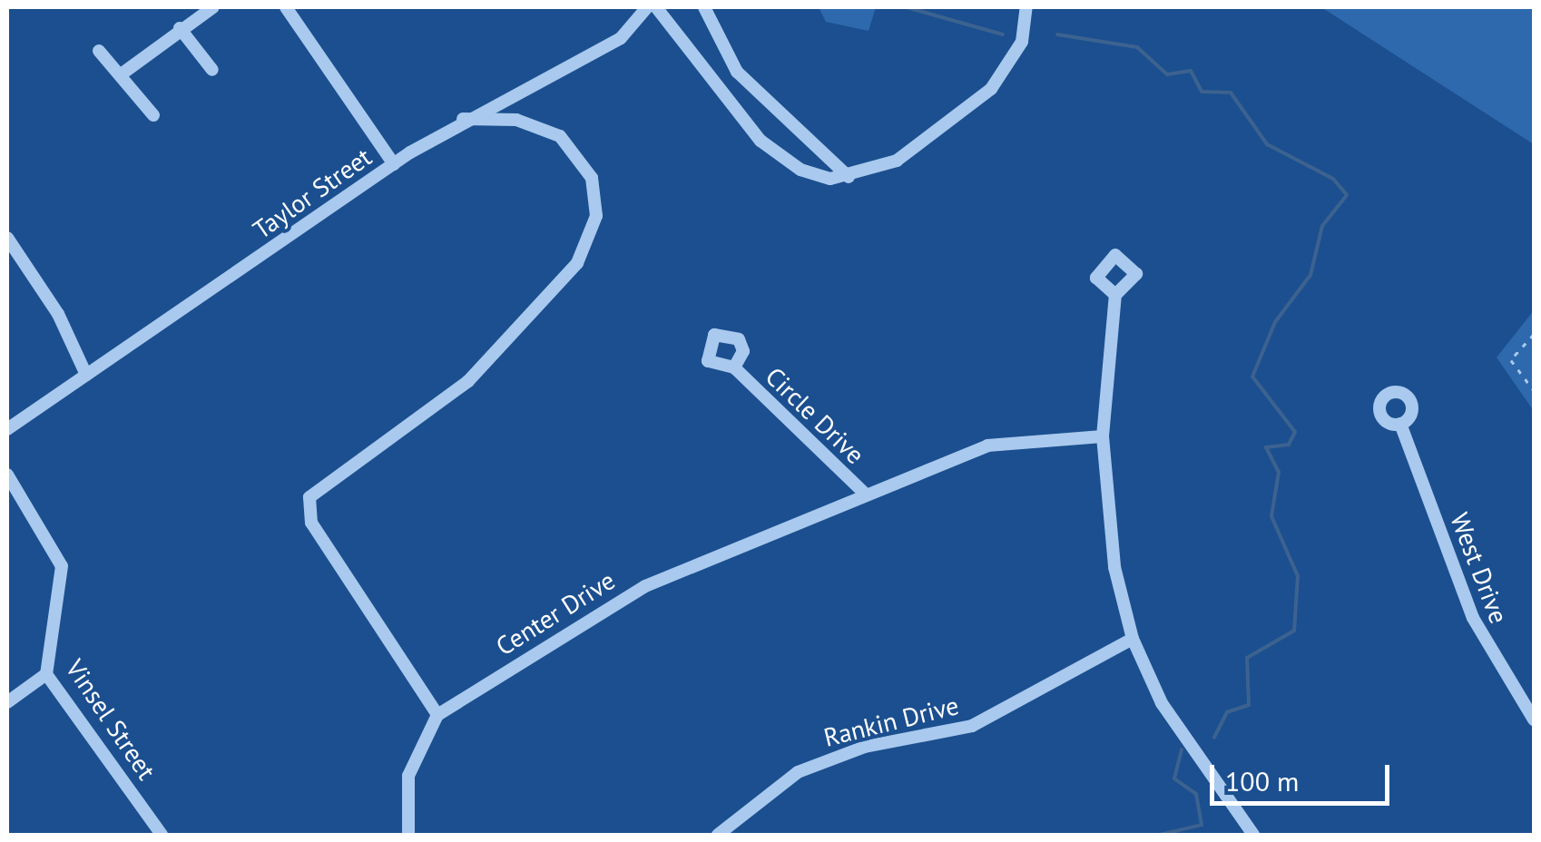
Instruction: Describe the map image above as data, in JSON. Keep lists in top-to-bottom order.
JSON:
{
  "streets": {
    "street": [
      "Taylor Street",
      "Circle Drive",
      "West Drive",
      "Center Drive",
      "Vinsel Street",
      "Rankin Drive"
    ]
  },
  "crossings": [
    ["Circle Drive", "Center Drive"]
  ],
  "scale_bar": "100 m"
}
